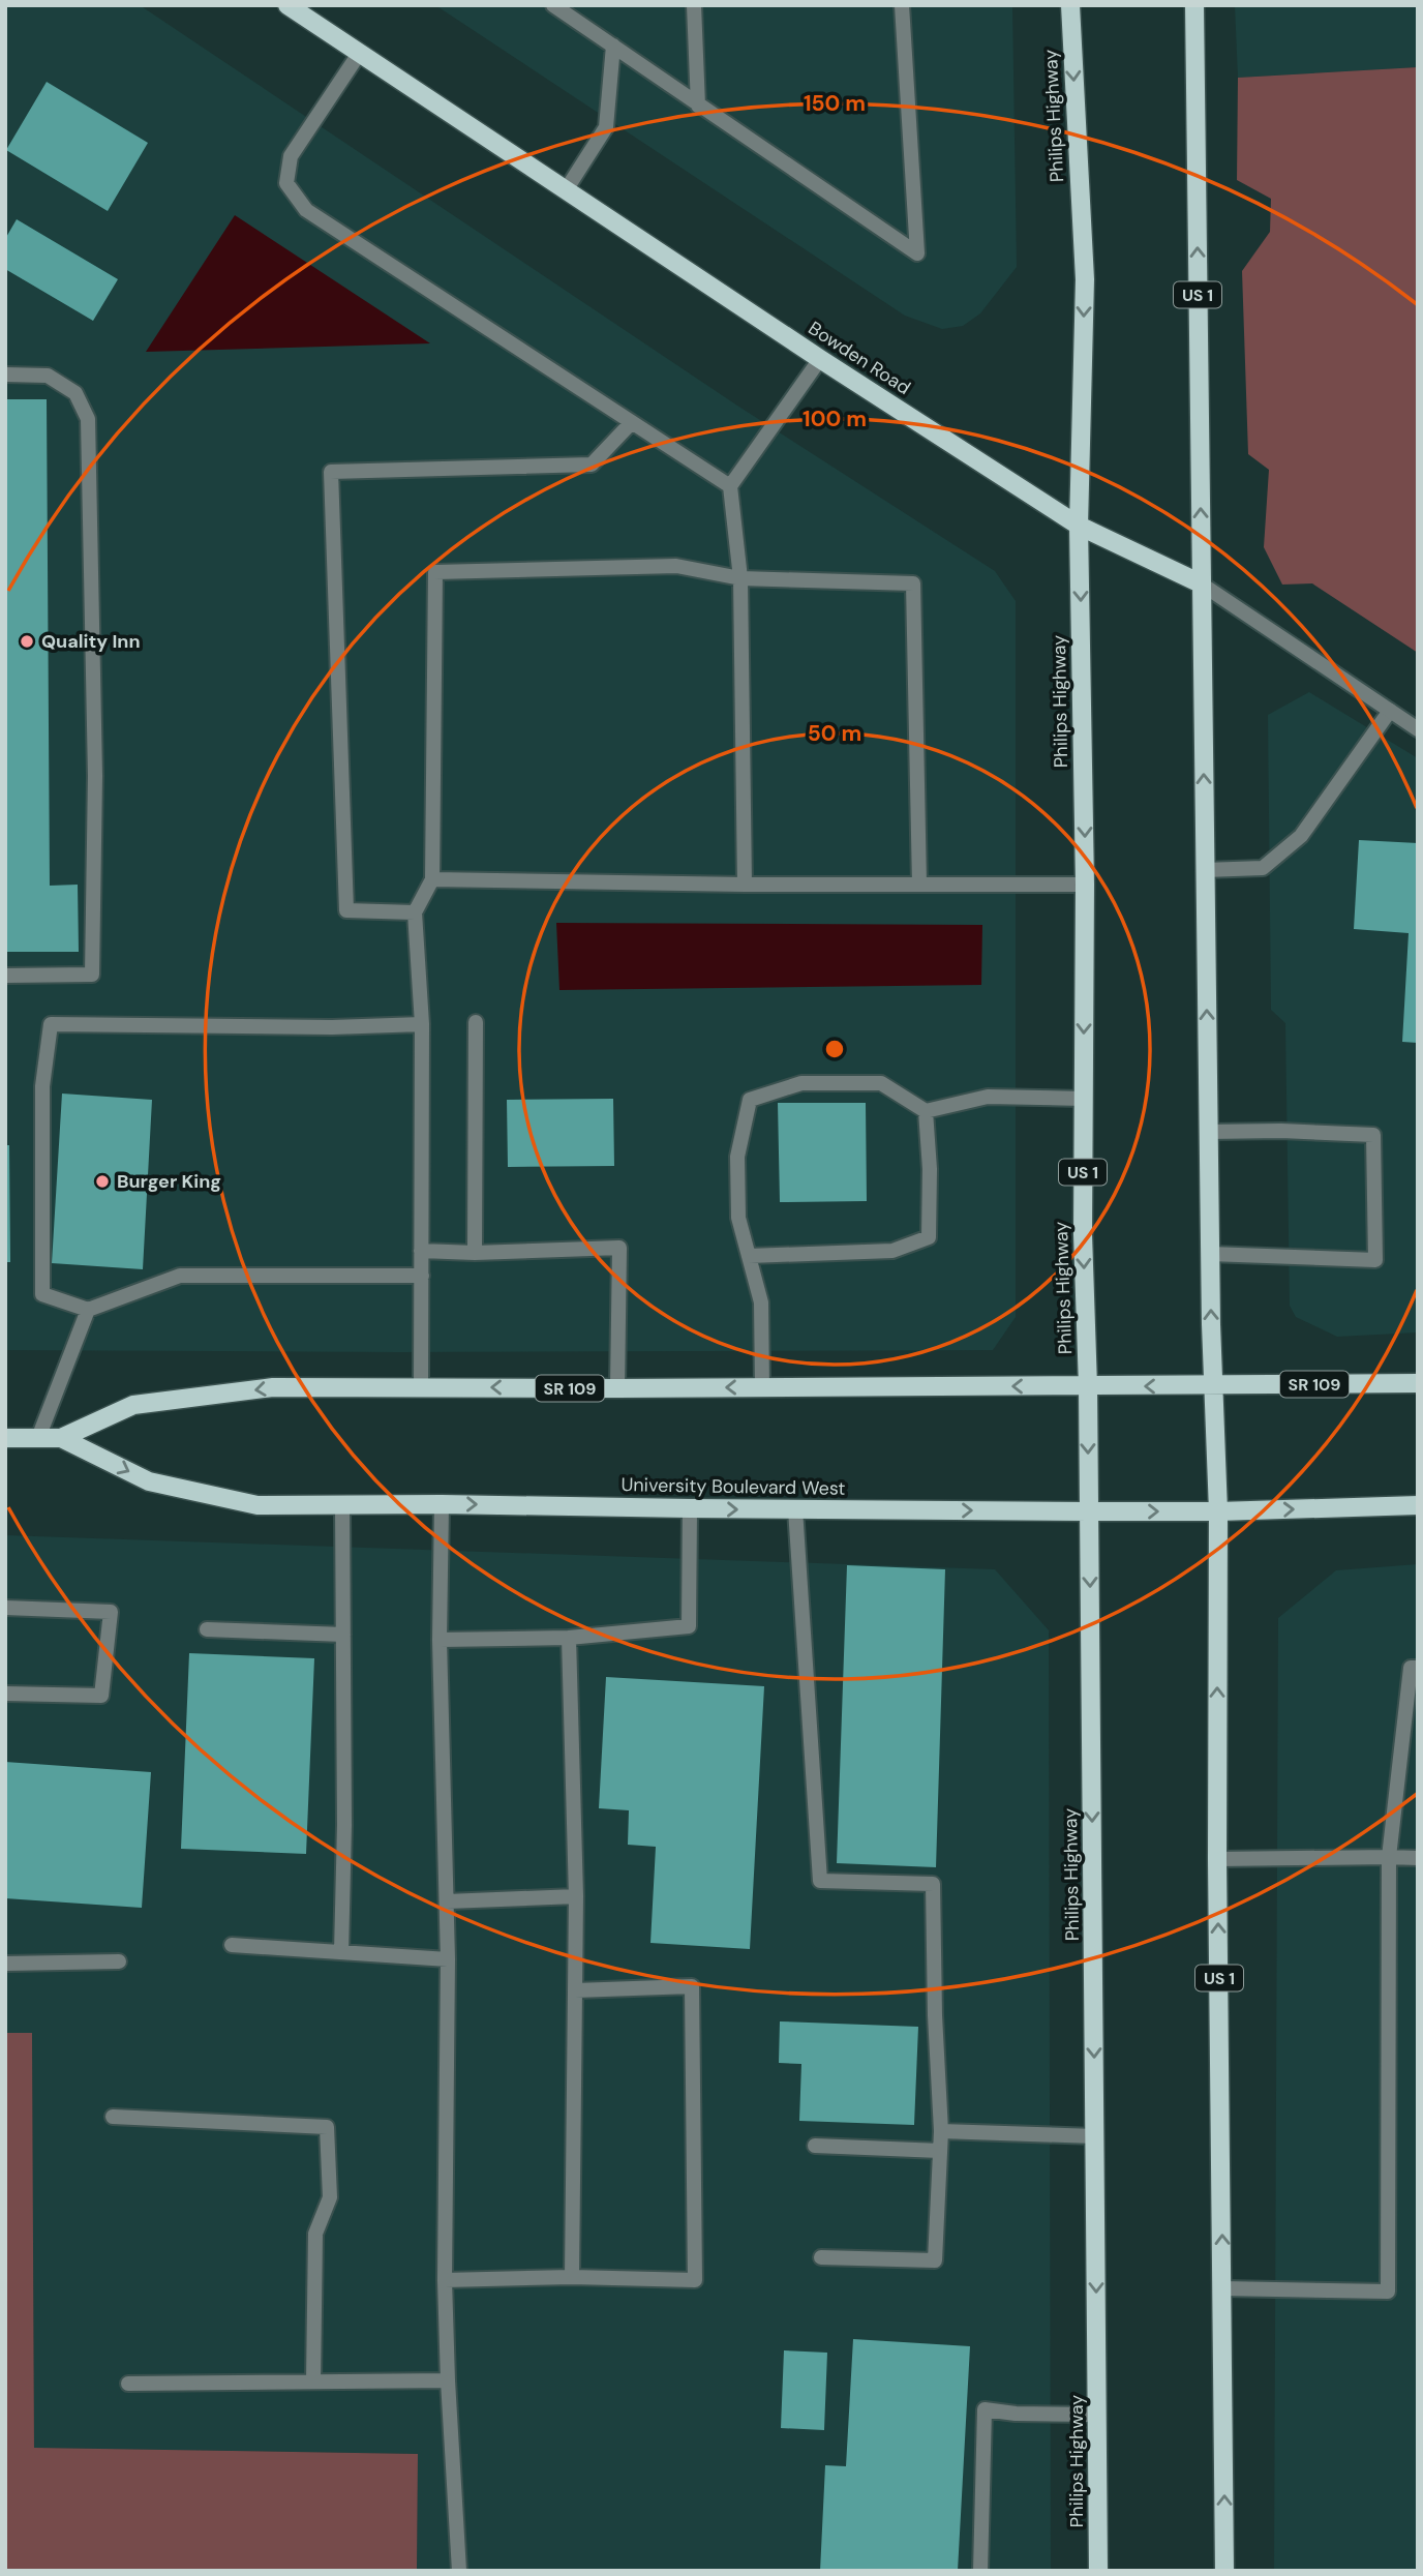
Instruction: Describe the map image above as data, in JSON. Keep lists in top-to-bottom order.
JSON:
{
  "streets": {
    "main road": [
      "Philips Highway",
      "US 1",
      "Bowden Road",
      "SR 109",
      "University Boulevard West"
    ]
  },
  "crossings": [
    ["Philips Highway", "Bowden Road"],
    ["Philips Highway", "University Boulevard West"],
    ["US 1", "Bowden Road"],
    ["US 1", "University Boulevard West"]
  ],
  "places": ["Quality Inn", "Burger King"],
  "rings": ["150 m", "100 m", "50 m"]
}
